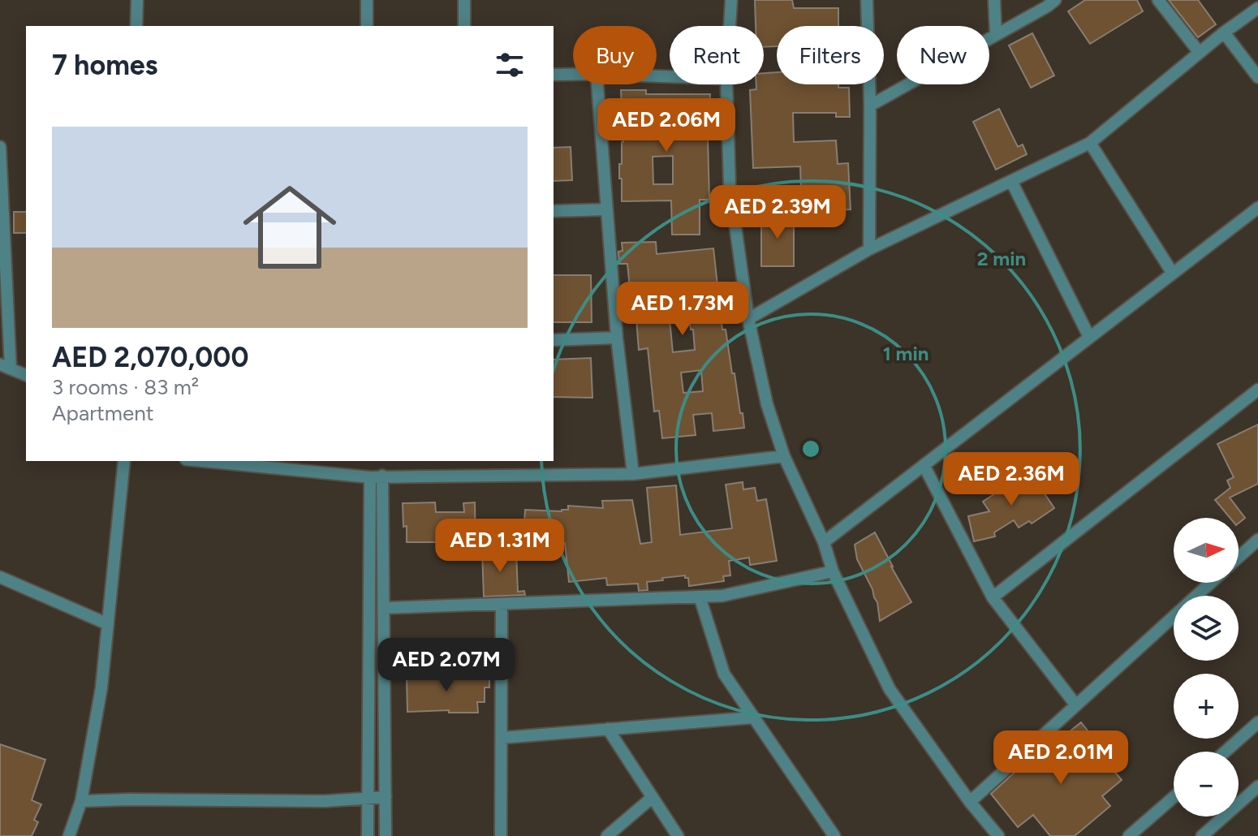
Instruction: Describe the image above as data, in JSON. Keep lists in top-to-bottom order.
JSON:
{
  "north": "right",
  "page": {
    "chip": [
      "Buy",
      "Rent",
      "Filters",
      "New"
    ],
    "heading": "7 homes",
    "price": [
      "AED 2.06M",
      "AED 2.39M",
      "AED 1.73M",
      "AED 2.36M",
      "AED 1.31M",
      "AED 2.07M",
      "AED 2.01M"
    ],
    "list": [
      {
        "name": "AED 2,070,000",
        "note": "3 rooms · 83 m² · Apartment"
      }
    ],
    "map_buttons": ["+", "−"]
  },
  "rings": ["2 min", "1 min"]
}
